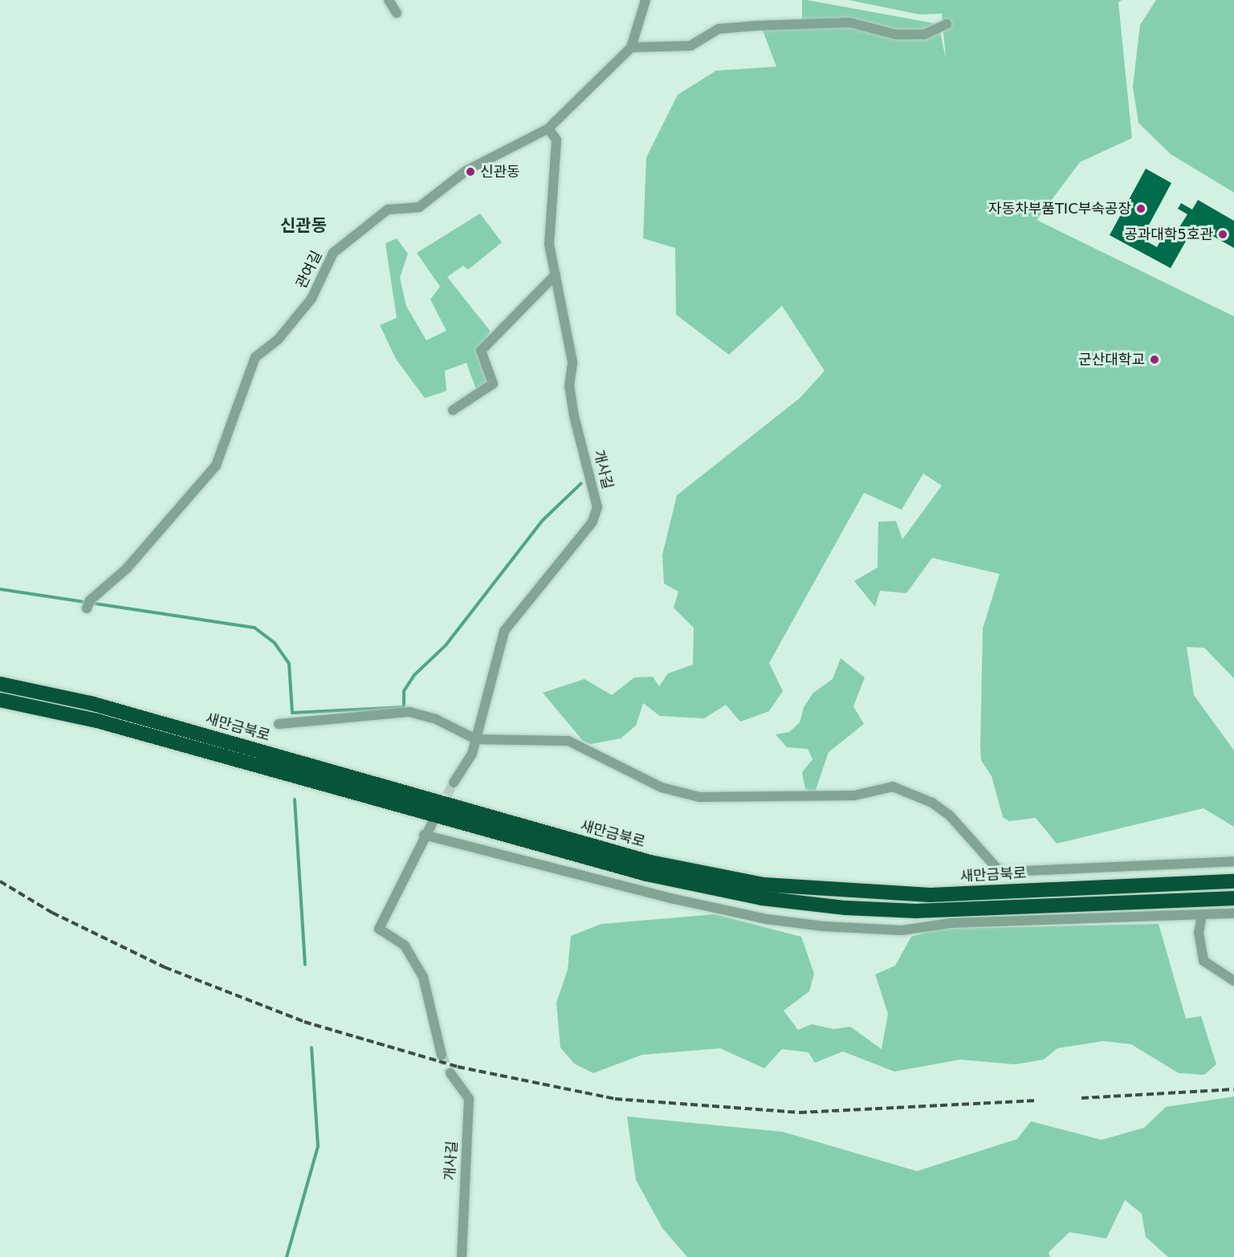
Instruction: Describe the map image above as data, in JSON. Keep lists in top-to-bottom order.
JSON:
{
  "streets": {
    "highway": ["새만금북로"],
    "street": ["관여길", "개사길"]
  },
  "crossings": [
    ["관여길", "개사길"]
  ],
  "districts": ["신관동"],
  "places": [
    "신관동",
    "자동차부품TIC부속공장",
    "공과대학5호관",
    "군산대학교"
  ]
}
